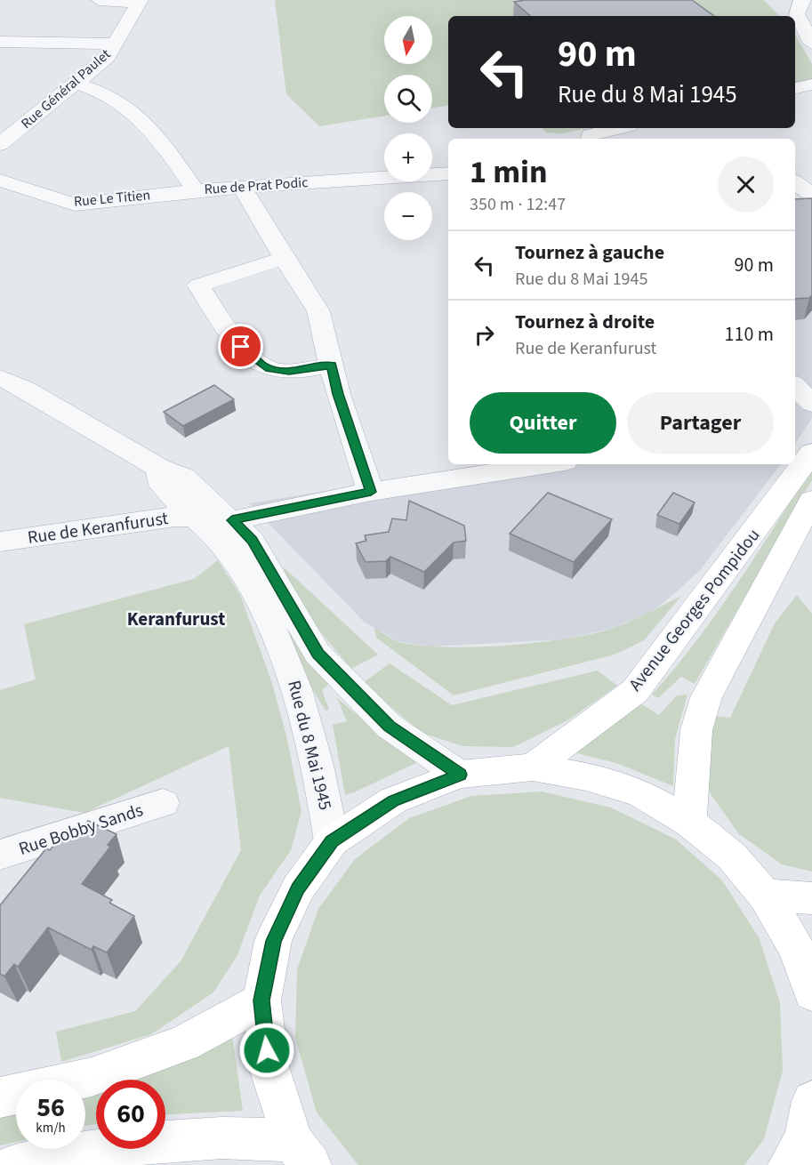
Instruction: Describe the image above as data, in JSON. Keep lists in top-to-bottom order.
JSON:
{
  "streets": {
    "main road": ["Avenue Georges Pompidou"],
    "street": [
      "Rue Général Paulet",
      "Rue de Prat Podic",
      "Rue Le Titien",
      "Rue de Keranfurust",
      "Rue du 8 Mai 1945",
      "Rue Bobby Sands"
    ]
  },
  "crossings": [
    ["Rue Général Paulet", "Rue de Prat Podic"],
    ["Rue de Prat Podic", "Rue Le Titien"],
    ["Rue de Keranfurust", "Rue du 8 Mai 1945"]
  ],
  "districts": ["Keranfurust"],
  "north": "bottom",
  "page": {
    "map_buttons": ["+", "−"],
    "turn": ["90 m", "Rue du 8 Mai 1945"],
    "heading": ["1 min", "350 m · 12:47"],
    "list": [
      {
        "name": "Tournez à gauche",
        "note": "Rue du 8 Mai 1945",
        "value": "90 m"
      },
      {
        "name": "Tournez à droite",
        "note": "Rue de Keranfurust",
        "value": "110 m"
      }
    ],
    "buttons": ["Quitter", "Partager"],
    "speed": "56 km/h",
    "limit": "60"
  }
}
